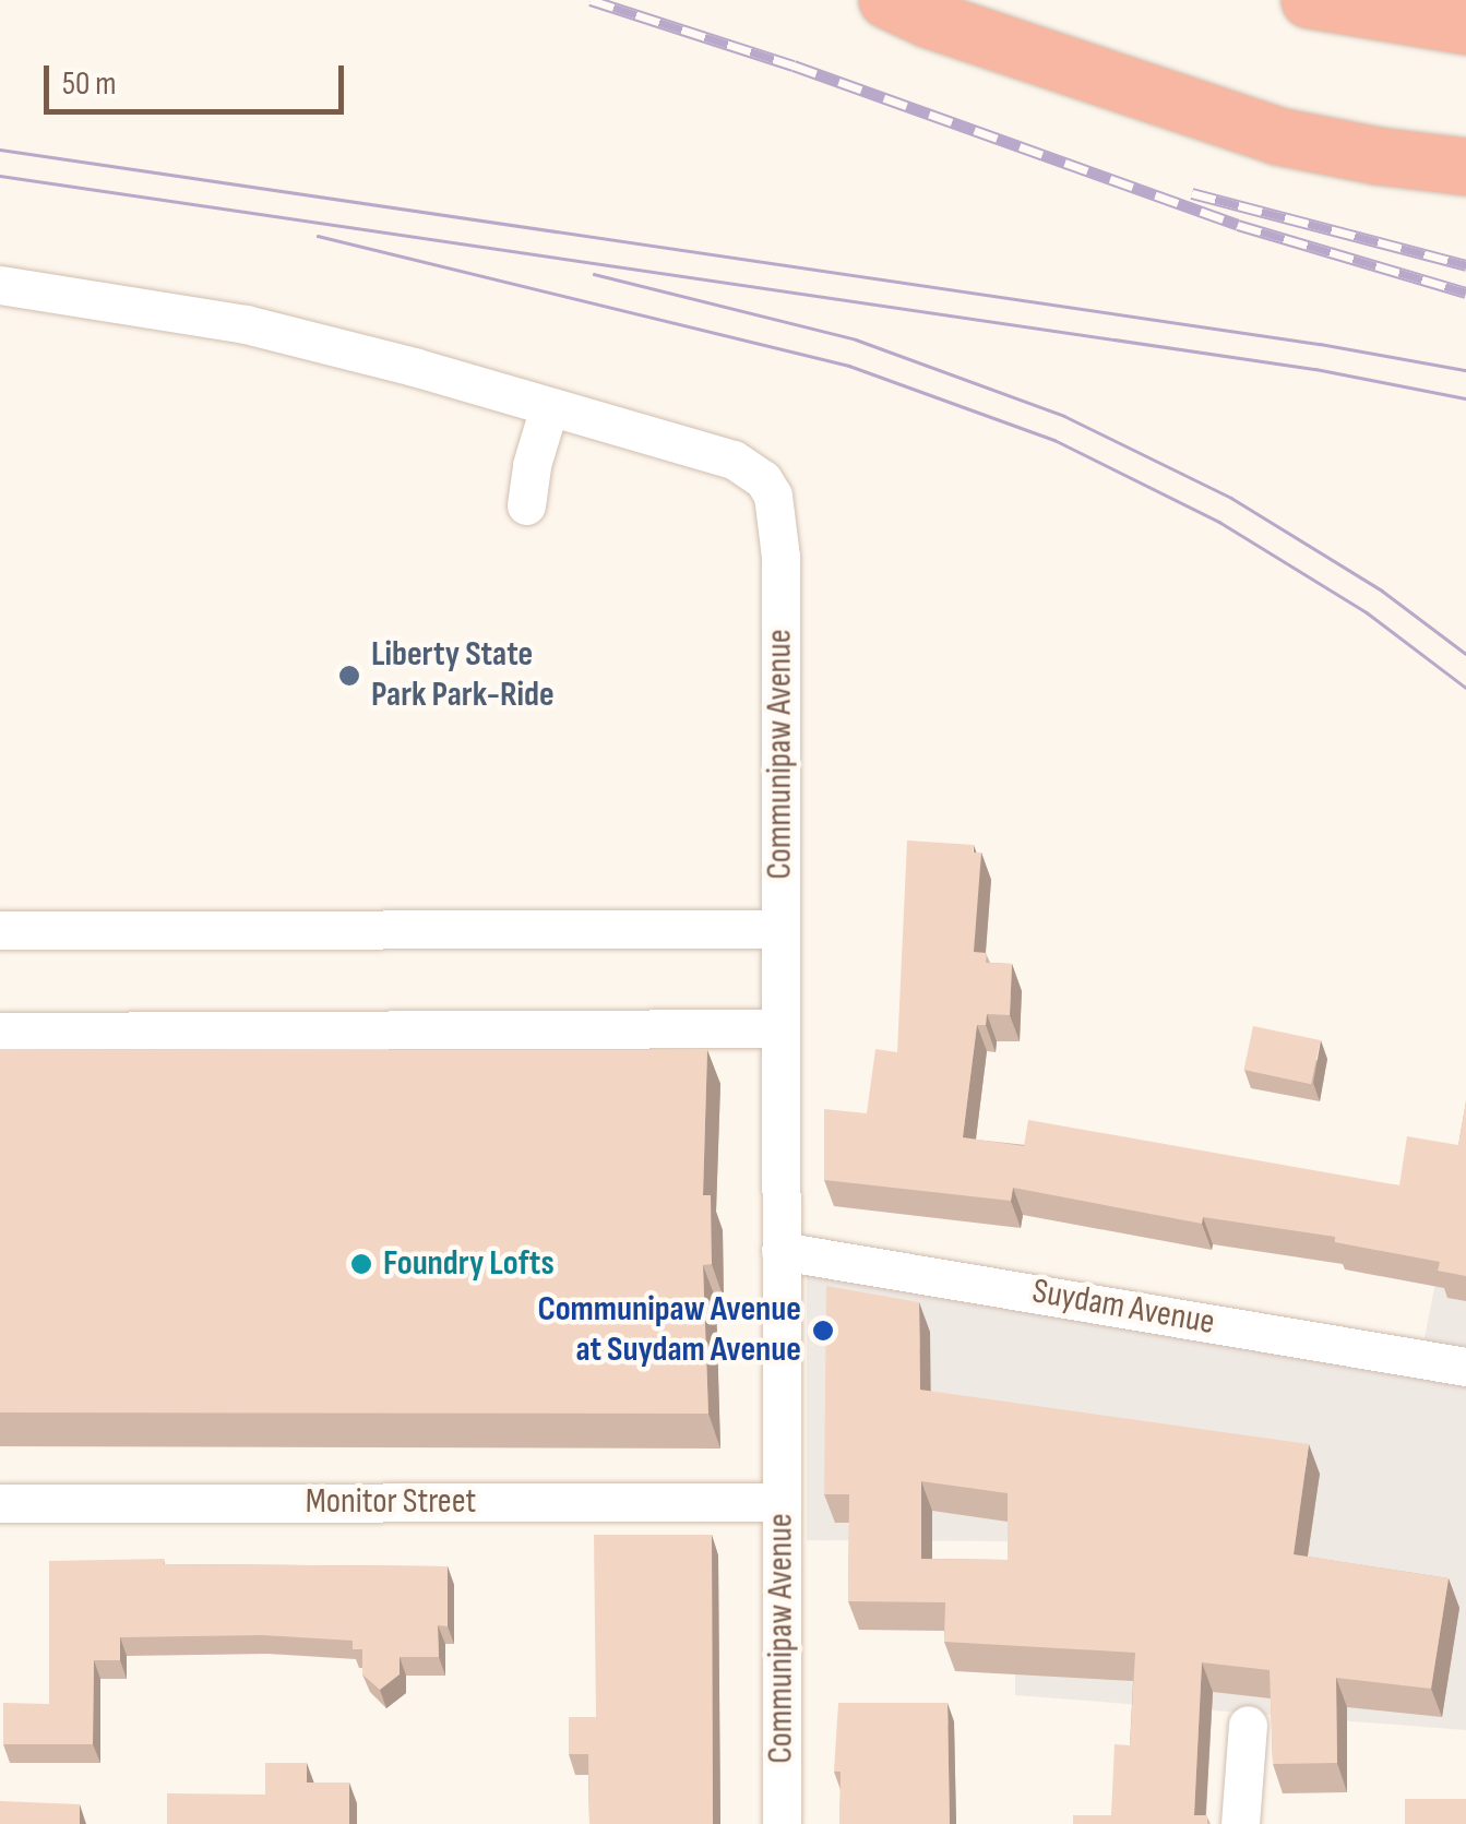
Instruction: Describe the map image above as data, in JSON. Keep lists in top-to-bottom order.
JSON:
{
  "streets": {
    "street": ["Communipaw Avenue", "Suydam Avenue", "Monitor Street"]
  },
  "crossings": [
    ["Communipaw Avenue", "Suydam Avenue"],
    ["Communipaw Avenue", "Monitor Street"]
  ],
  "places": ["Liberty State Park Park-Ride", "Foundry Lofts", "Communipaw Avenue at Suydam Avenue"],
  "scale_bar": "50 m"
}
